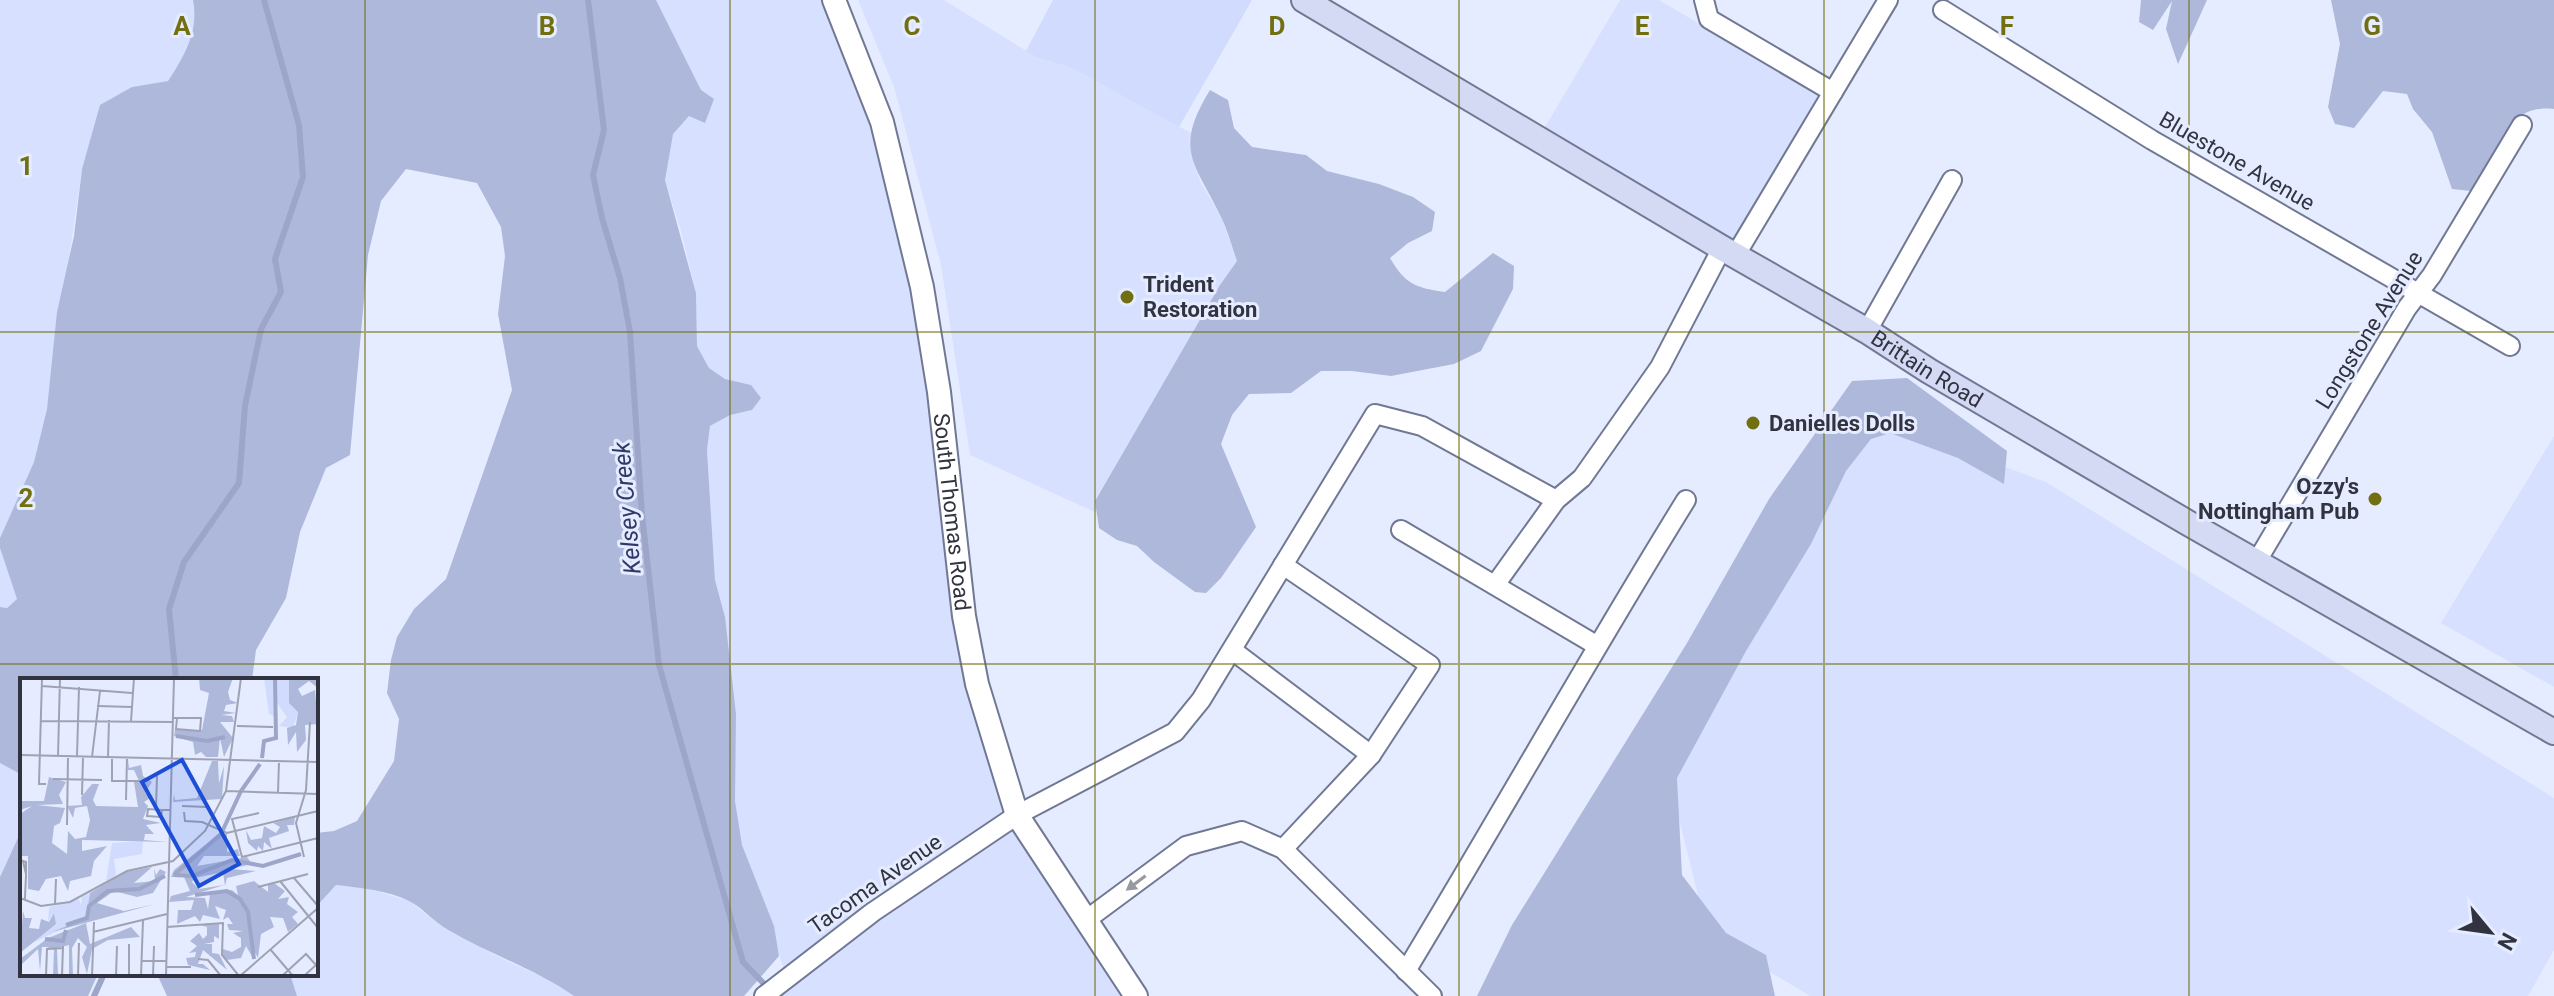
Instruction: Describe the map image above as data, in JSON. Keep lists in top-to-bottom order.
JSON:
{
  "streets": {
    "main road": ["Brittain Road"],
    "street": [
      "Bluestone Avenue",
      "Longstone Avenue",
      "South Thomas Road",
      "Tacoma Avenue"
    ]
  },
  "crossings": [
    ["Bluestone Avenue", "Longstone Avenue"],
    ["Longstone Avenue", "Brittain Road"],
    ["South Thomas Road", "Tacoma Avenue"]
  ],
  "water": ["Kelsey Creek"],
  "places": ["Trident Restoration", "Danielles Dolls", "Ozzy's Nottingham Pub"],
  "north": "bottom right",
  "grid": {
    "columns": [
      "A",
      "B",
      "C",
      "D",
      "E",
      "F",
      "G"
    ],
    "rows": ["1", "2"]
  }
}
